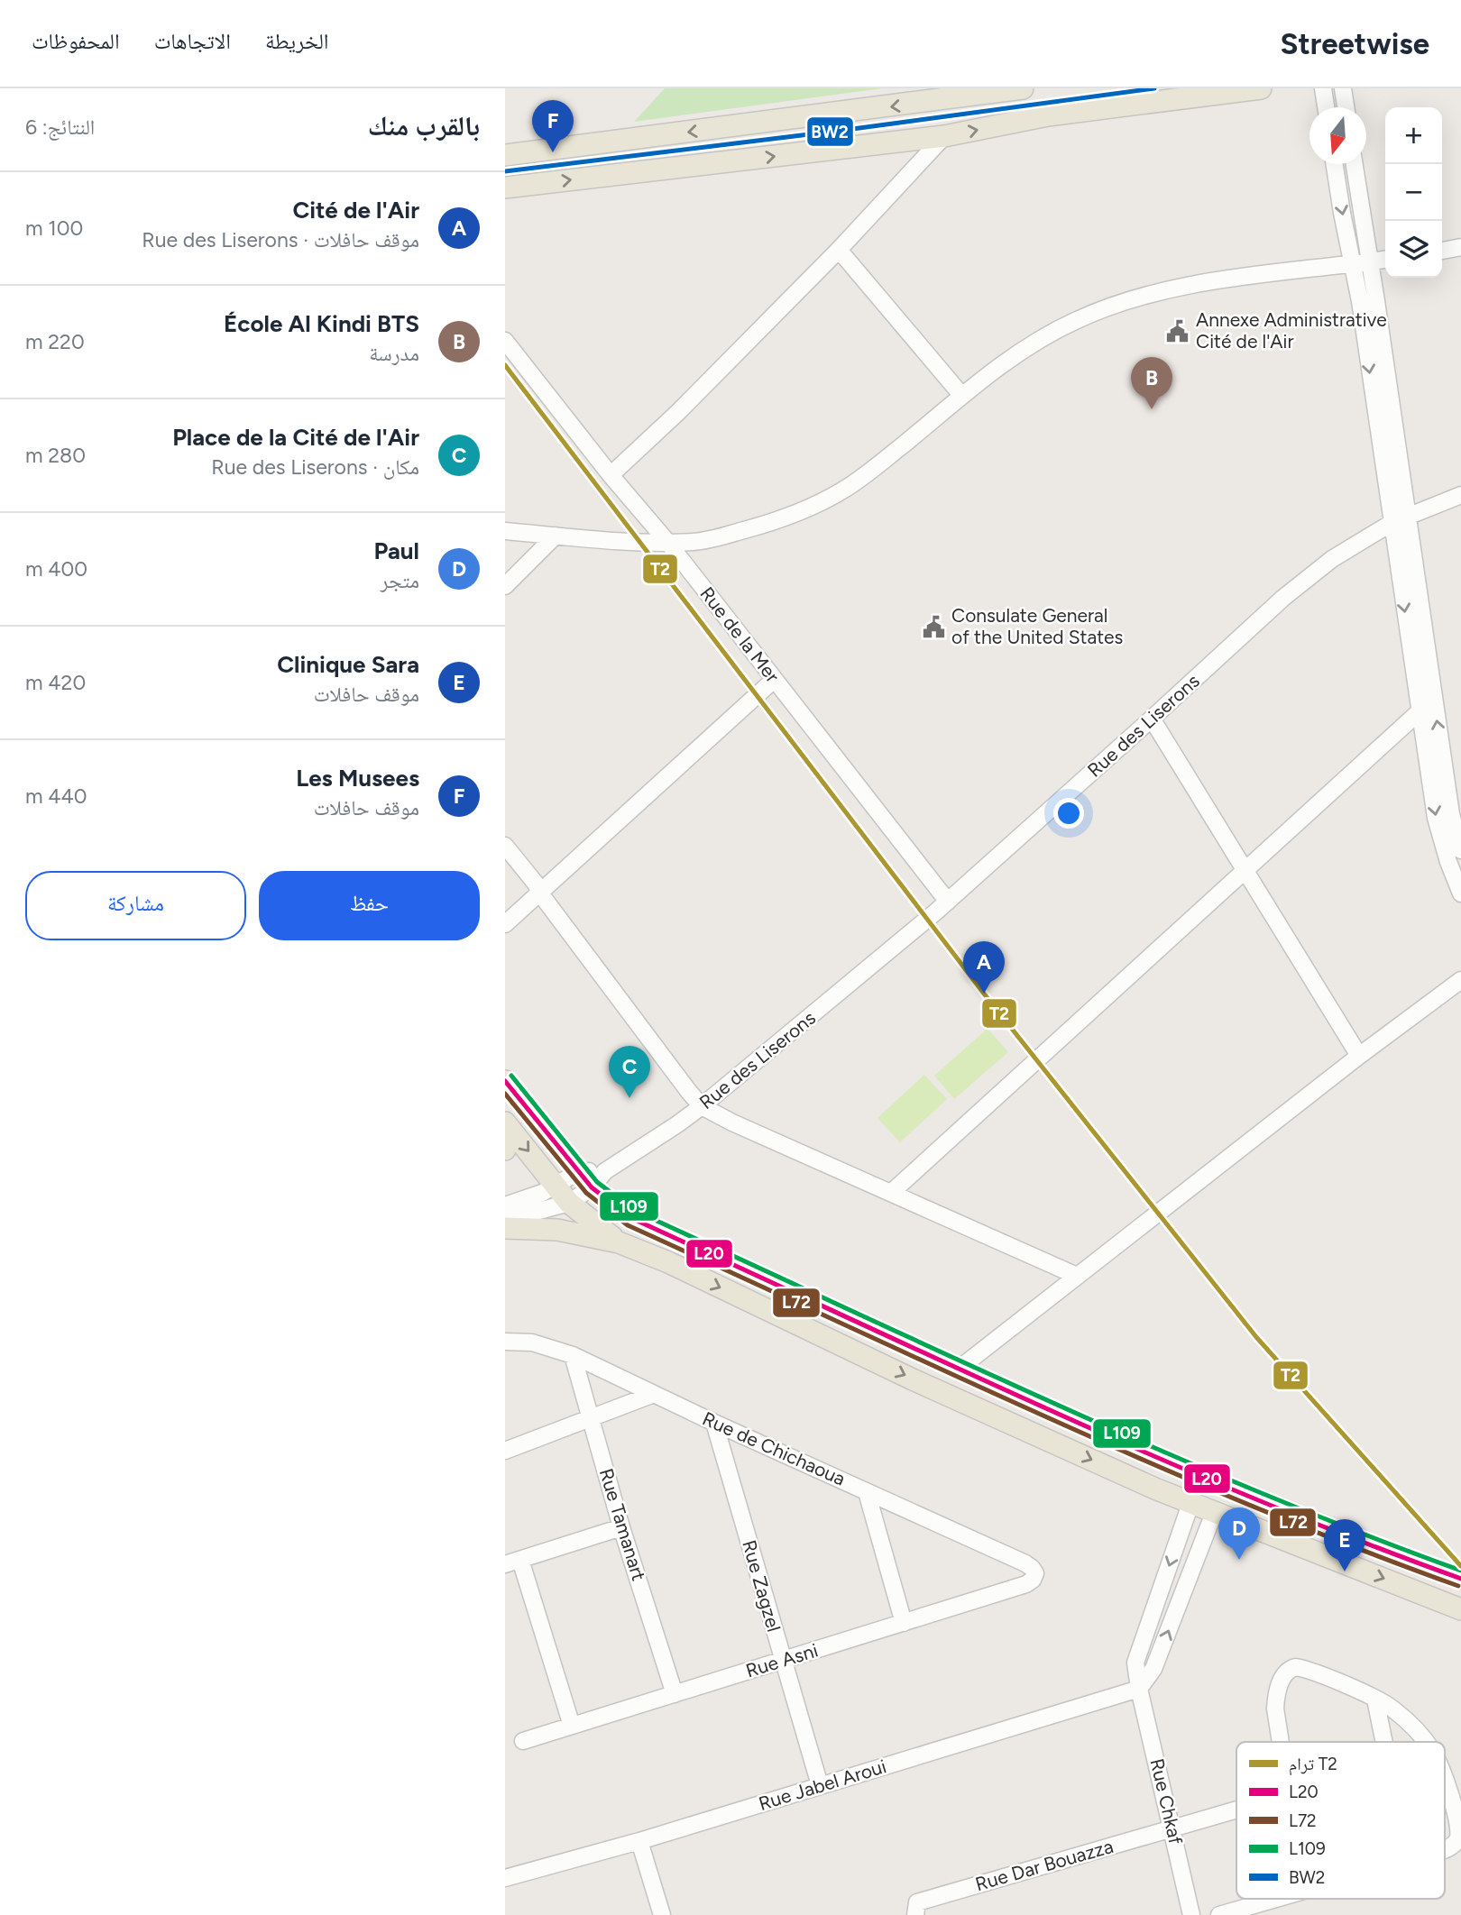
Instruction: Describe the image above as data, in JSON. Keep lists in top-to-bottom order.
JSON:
{
  "streets": {
    "street": [
      "Rue de la Mer",
      "Rue des Liserons",
      "Rue de Chichaoua",
      "Rue Tamanart",
      "Rue Zagzel",
      "Rue Asni",
      "Rue Jabel Aroui",
      "Rue Chkaf",
      "Rue Dar Bouazza"
    ]
  },
  "crossings": [
    ["Rue de la Mer", "Rue des Liserons"],
    ["Rue de Chichaoua", "Rue Tamanart"],
    ["Rue de Chichaoua", "Rue Zagzel"],
    ["Rue de Chichaoua", "Rue Asni"],
    ["Rue Tamanart", "Rue Asni"],
    ["Rue Zagzel", "Rue Asni"],
    ["Rue Zagzel", "Rue Jabel Aroui"],
    ["Rue Jabel Aroui", "Rue Chkaf"],
    ["Rue Chkaf", "Rue Dar Bouazza"]
  ],
  "places": {
    "public building": ["Annexe Administrative Cité de l'Air", "Consulate General of the United States"]
  },
  "lines": [
    "transit line BW2",
    "tram line T2",
    "transit line L109",
    "transit line L20",
    "transit line L72"
  ],
  "legend": [
    "ترام T2",
    "L20",
    "L72",
    "L109",
    "BW2"
  ],
  "north": "bottom",
  "page": {
    "header": "Streetwise",
    "nav": ["الخريطة", "الاتجاهات", "المحفوظات"],
    "heading": ["بالقرب منك", "النتائج: 6"],
    "pins": [
      "F",
      "B",
      "A",
      "C",
      "D",
      "E"
    ],
    "map_buttons": ["+", "−"],
    "list": [
      {
        "mark": "A",
        "name": "Cité de l'Air",
        "note": "موقف حافلات · Rue des Liserons",
        "value": "100 m"
      },
      {
        "mark": "B",
        "name": "École Al Kindi BTS",
        "note": "مدرسة",
        "value": "220 m"
      },
      {
        "mark": "C",
        "name": "Place de la Cité de l'Air",
        "note": "مكان · Rue des Liserons",
        "value": "280 m"
      },
      {
        "mark": "D",
        "name": "Paul",
        "note": "متجر",
        "value": "400 m"
      },
      {
        "mark": "E",
        "name": "Clinique Sara",
        "note": "موقف حافلات",
        "value": "420 m"
      },
      {
        "mark": "F",
        "name": "Les Musees",
        "note": "موقف حافلات",
        "value": "440 m"
      }
    ],
    "buttons": ["حفظ", "مشاركة"]
  }
}
